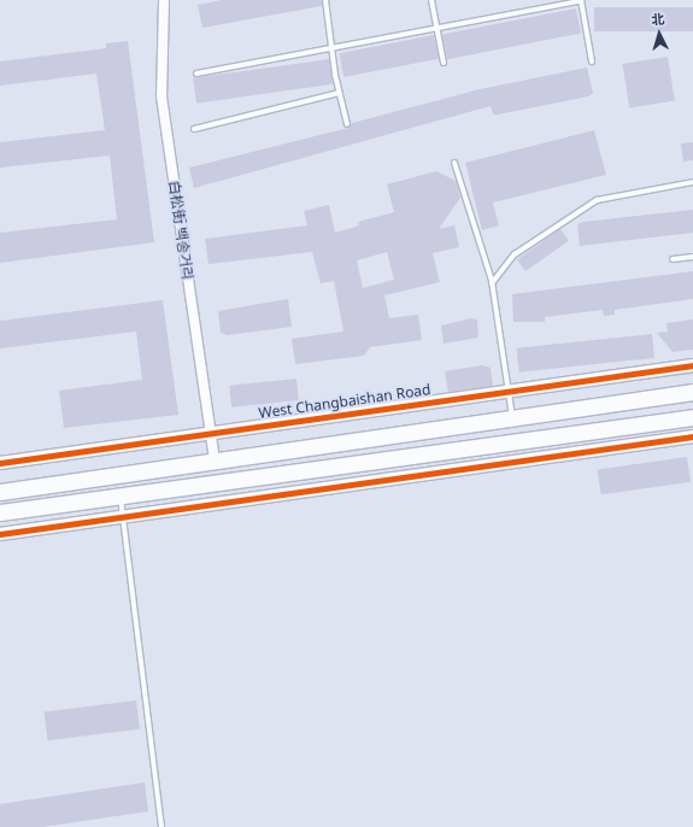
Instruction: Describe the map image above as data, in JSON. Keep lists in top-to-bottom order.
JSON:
{
  "streets": {
    "street": ["白松街 백송거리", "West Changbaishan Road"]
  },
  "crossings": [
    ["白松街 백송거리", "West Changbaishan Road"]
  ],
  "north": "top"
}
